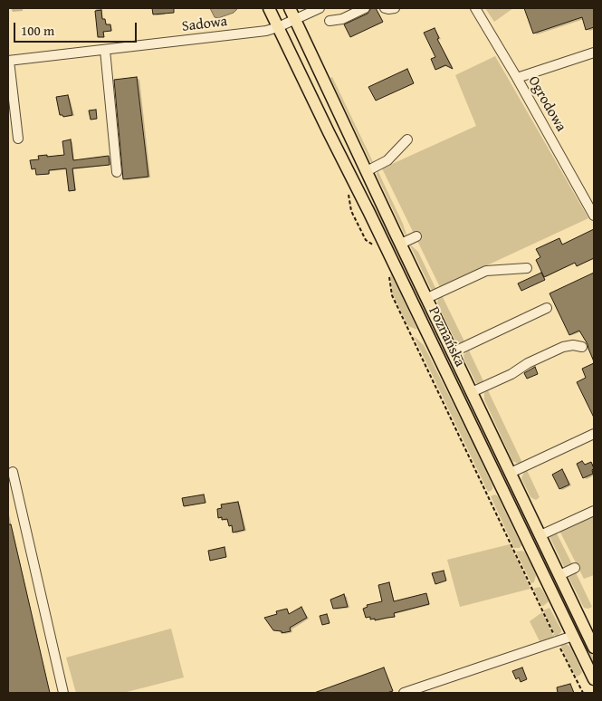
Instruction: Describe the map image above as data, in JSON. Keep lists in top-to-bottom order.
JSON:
{
  "streets": {
    "main road": ["Poznańska"],
    "street": ["Sadowa", "Ogrodowa"]
  },
  "crossings": [
    ["Sadowa", "Poznańska"]
  ],
  "scale_bar": "100 m"
}
